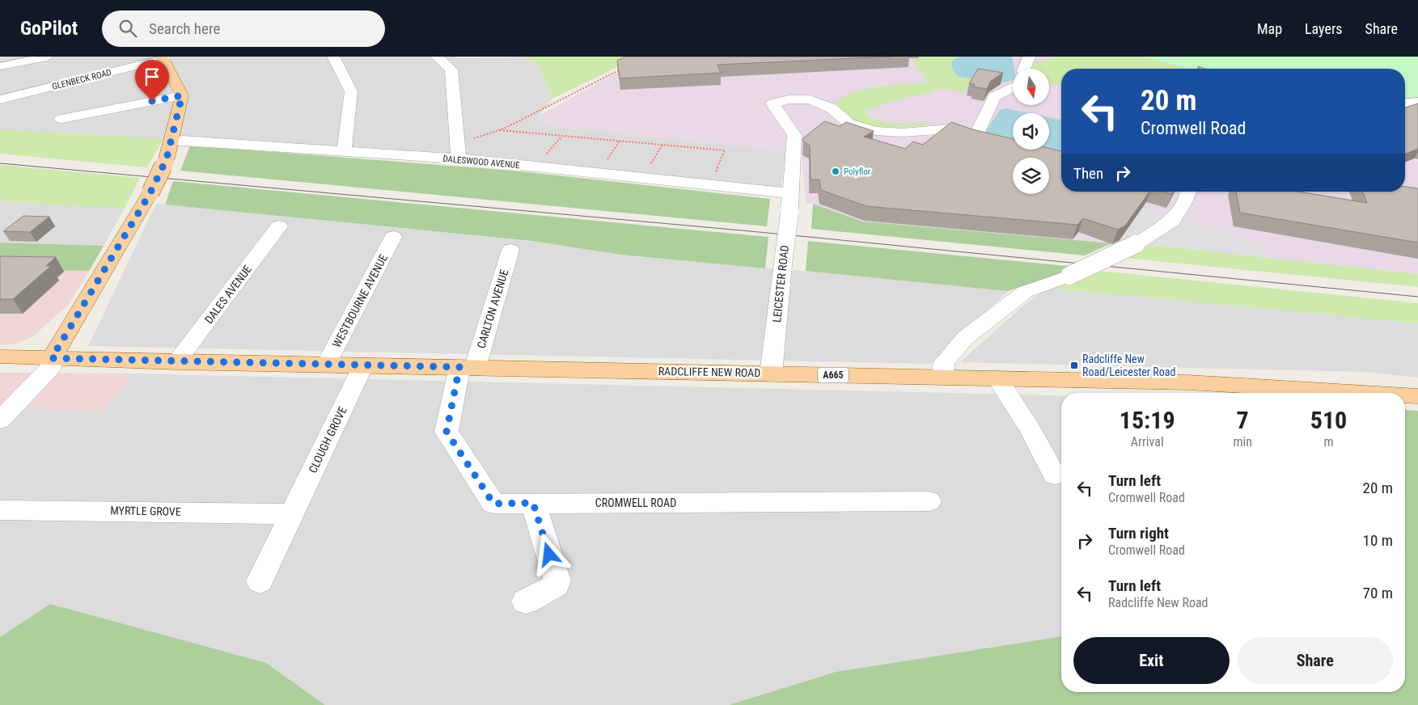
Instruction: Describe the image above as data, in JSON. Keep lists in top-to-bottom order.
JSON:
{
  "streets": {
    "main road": ["RADCLIFFE NEW ROAD", "A665"],
    "street": [
      "GLENBECK ROAD",
      "DALESWOOD AVENUE",
      "LEICESTER ROAD",
      "DALES AVENUE",
      "WESTBOURNE AVENUE",
      "CARLTON AVENUE",
      "CLOUGH GROVE",
      "CROMWELL ROAD",
      "MYRTLE GROVE"
    ]
  },
  "crossings": [
    ["DALESWOOD AVENUE", "LEICESTER ROAD"],
    ["LEICESTER ROAD", "RADCLIFFE NEW ROAD"],
    ["DALES AVENUE", "RADCLIFFE NEW ROAD"],
    ["WESTBOURNE AVENUE", "RADCLIFFE NEW ROAD"],
    ["CARLTON AVENUE", "RADCLIFFE NEW ROAD"],
    ["CARLTON AVENUE", "CROMWELL ROAD"],
    ["RADCLIFFE NEW ROAD", "CLOUGH GROVE"],
    ["RADCLIFFE NEW ROAD", "CROMWELL ROAD"],
    ["CLOUGH GROVE", "MYRTLE GROVE"]
  ],
  "places": {
    "other": ["Polyflor"],
    "transit": ["Radcliffe New Road/Leicester Road"]
  },
  "north": "bottom",
  "page": {
    "header": "GoPilot",
    "search": "Search here",
    "nav": ["Map", "Layers", "Share"],
    "turn": ["20 m", "Cromwell Road"],
    "then": "Then",
    "eta": [
      "15:19",
      "Arrival",
      "7",
      "min",
      "510",
      "m"
    ],
    "list": [
      {
        "name": "Turn left",
        "note": "Cromwell Road",
        "value": "20 m"
      },
      {
        "name": "Turn right",
        "note": "Cromwell Road",
        "value": "10 m"
      },
      {
        "name": "Turn left",
        "note": "Radcliffe New Road",
        "value": "70 m"
      }
    ],
    "buttons": ["Exit", "Share"]
  }
}
